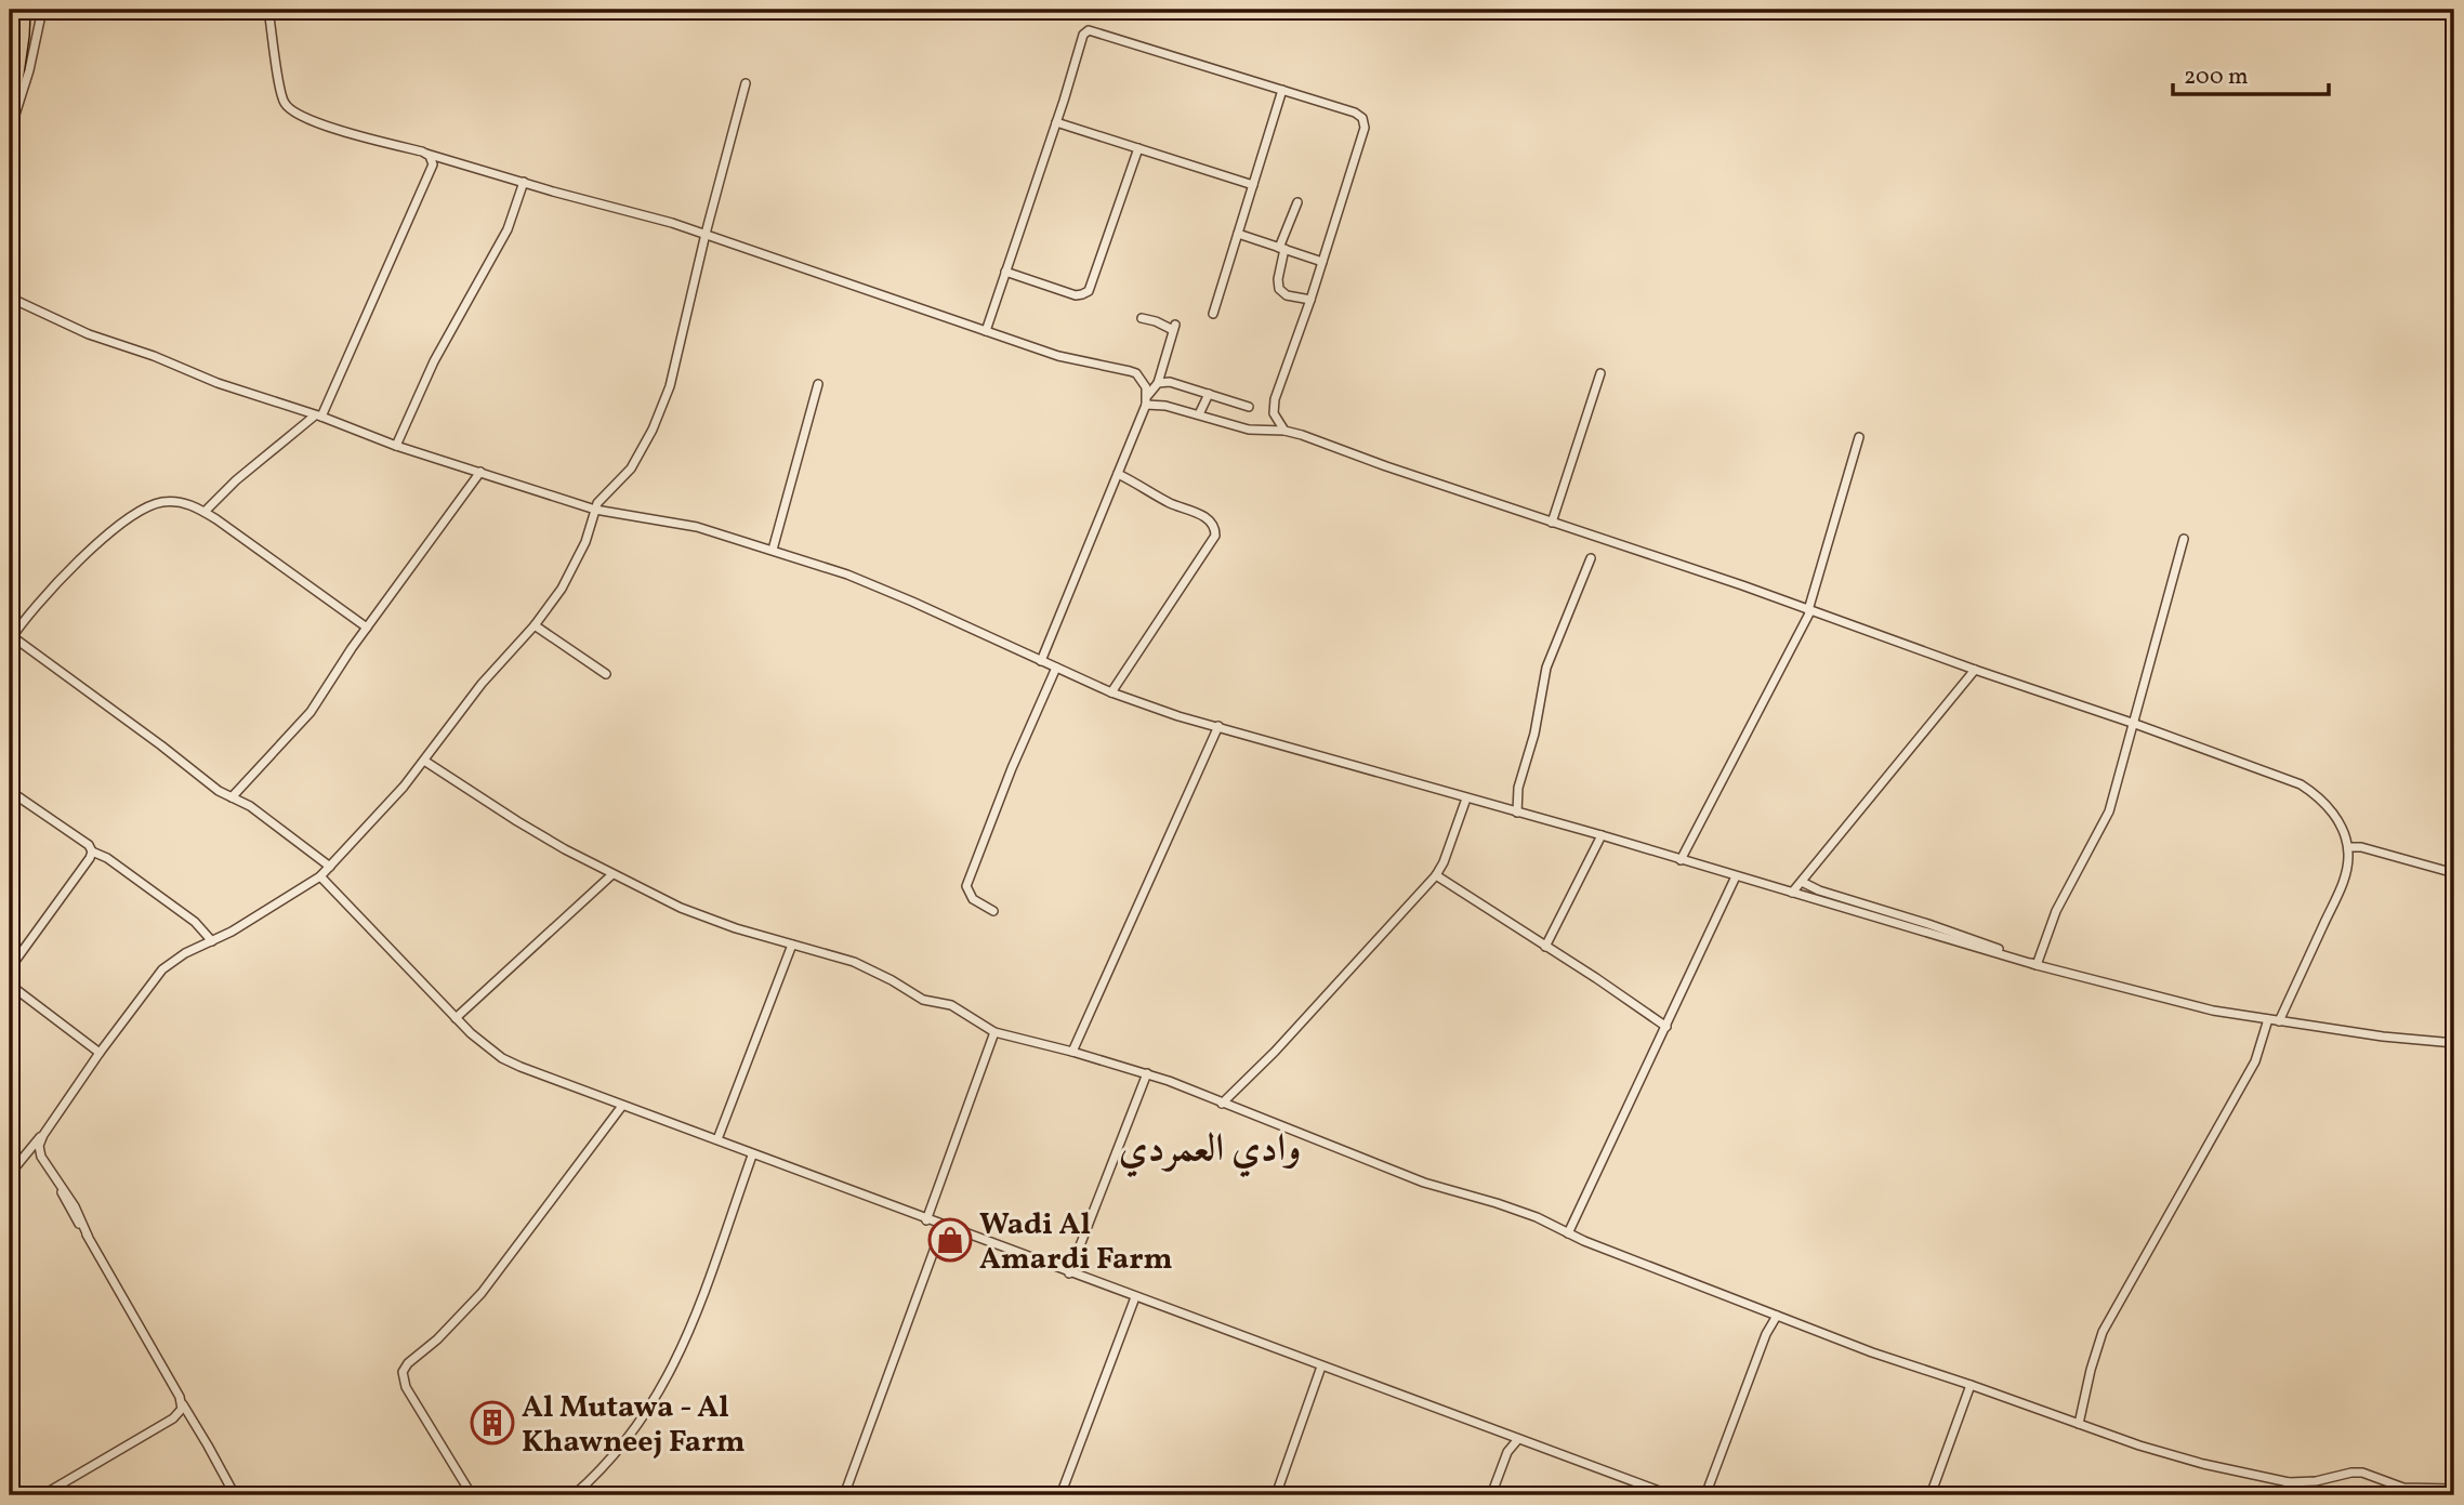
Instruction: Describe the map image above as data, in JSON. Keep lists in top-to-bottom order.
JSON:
{
  "districts": ["وادي العمردي"],
  "places": {
    "shop": ["Wadi Al Amardi Farm"],
    "building": ["Al Mutawa - Al Khawneej Farm"]
  },
  "scale_bar": "200 m"
}
